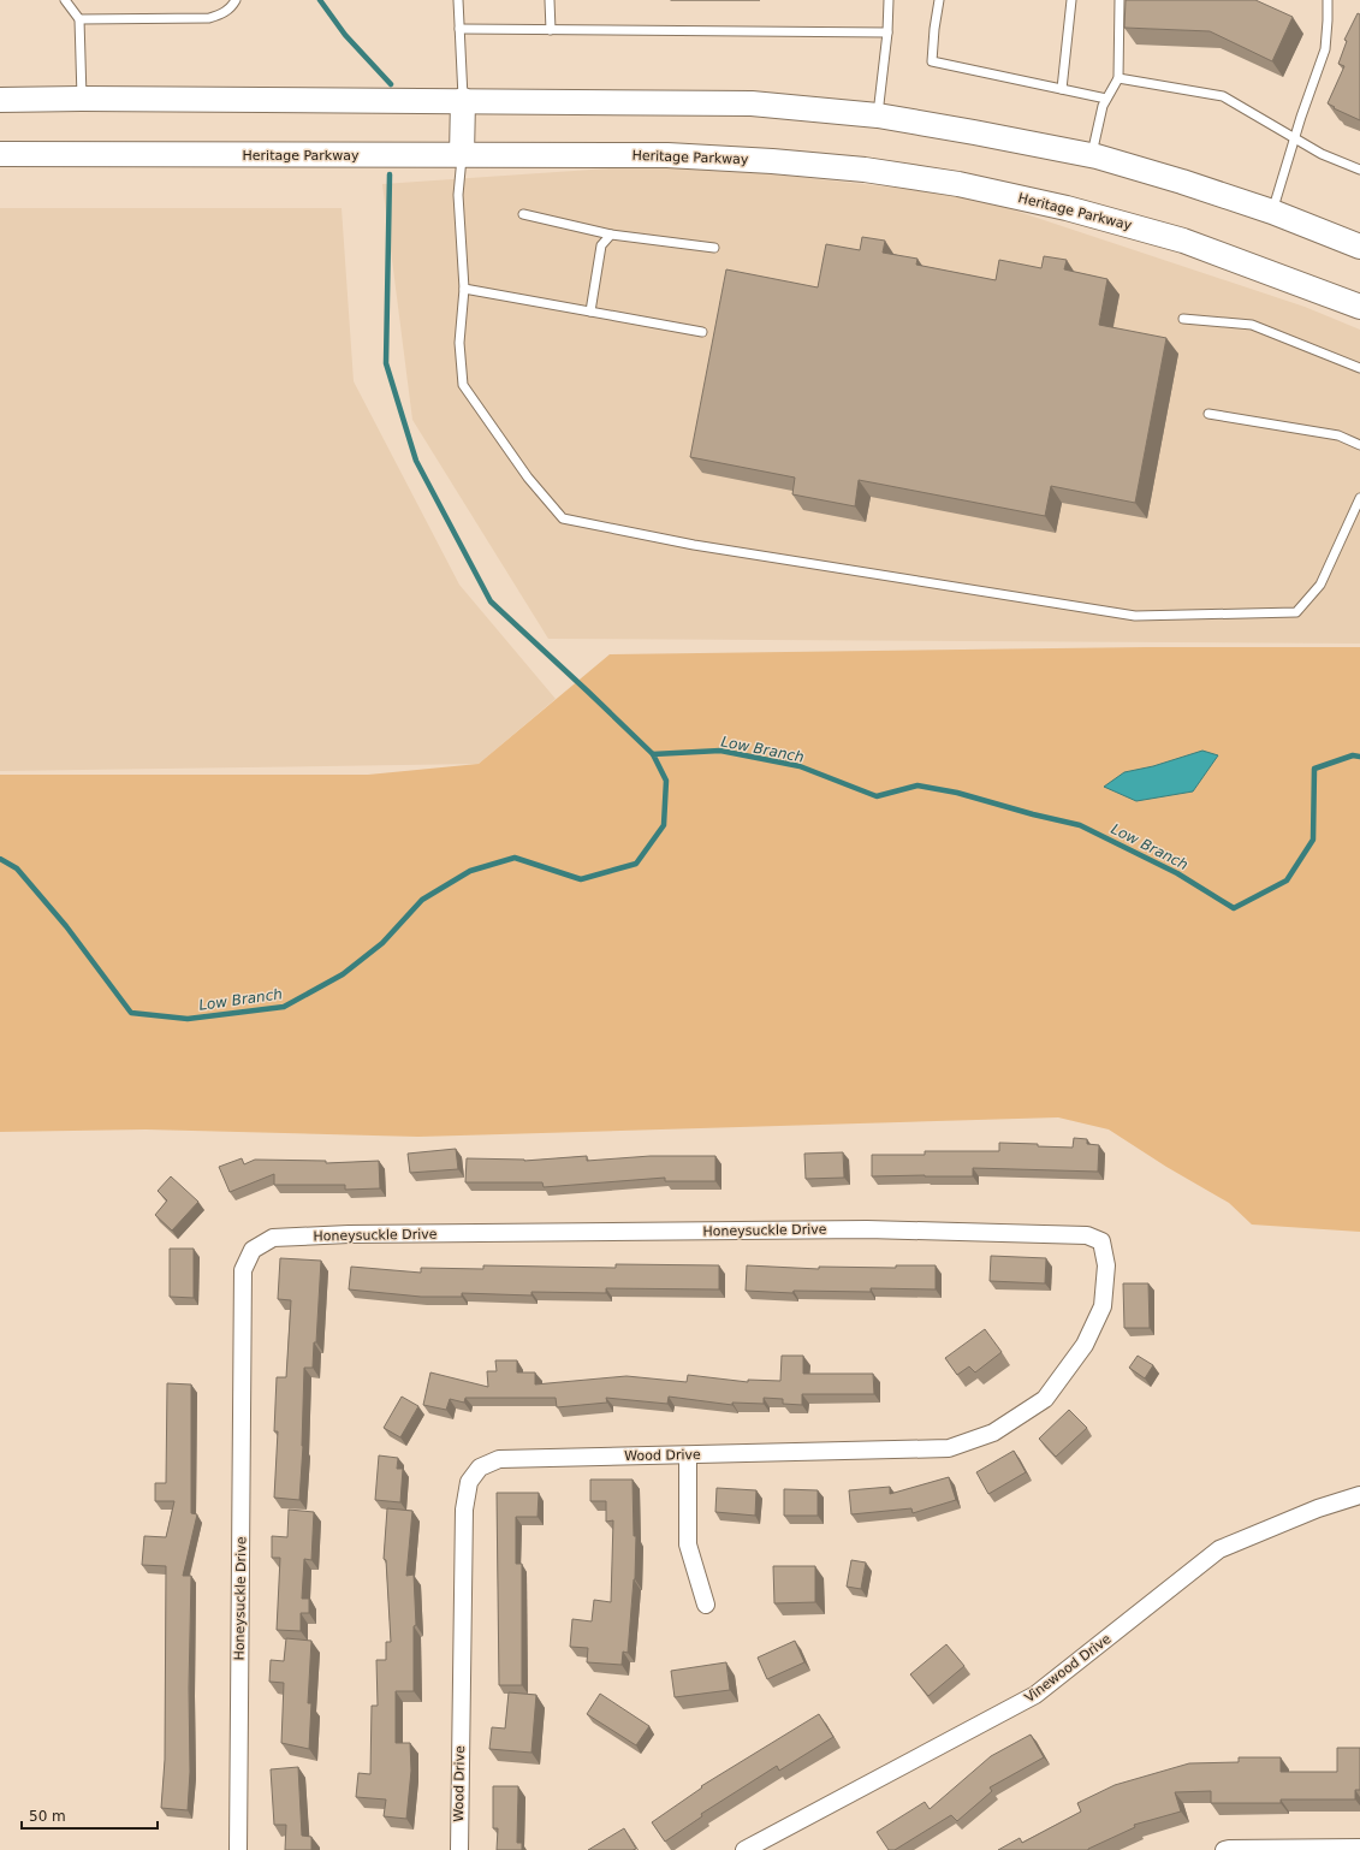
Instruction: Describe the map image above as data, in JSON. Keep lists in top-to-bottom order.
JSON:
{
  "streets": {
    "main road": ["Heritage Parkway"],
    "street": ["Honeysuckle Drive", "Wood Drive", "Vinewood Drive"]
  },
  "crossings": [
    ["Honeysuckle Drive", "Wood Drive"]
  ],
  "water": ["Low Branch"],
  "scale_bar": "50 m"
}
